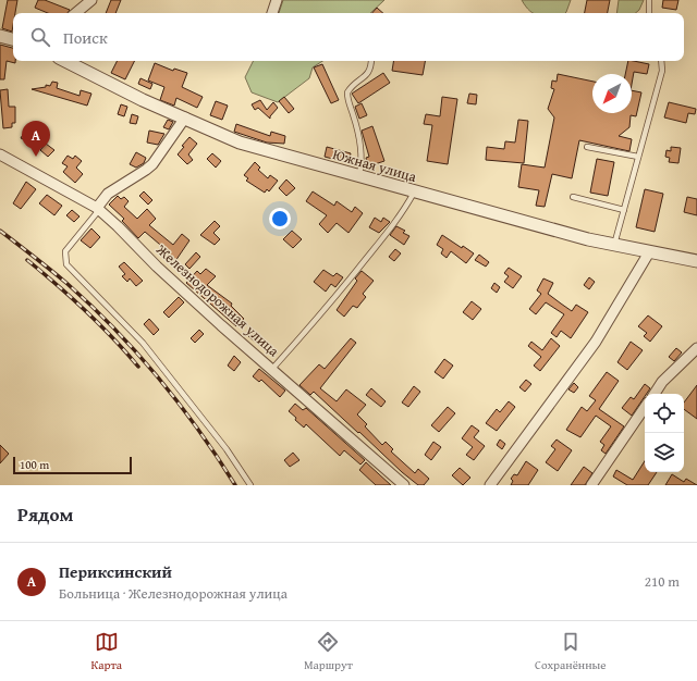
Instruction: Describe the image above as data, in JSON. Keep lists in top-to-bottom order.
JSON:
{
  "streets": {
    "street": ["Южная улица", "Железнодорожная улица"]
  },
  "scale_bar": "100 m",
  "north": "bottom left",
  "page": {
    "search": "Поиск",
    "pins": "A",
    "scale": "100 m",
    "heading": "Рядом",
    "list": [
      {
        "mark": "A",
        "name": "Периксинский",
        "note": "Больница · Железнодорожная улица",
        "value": "210 m"
      }
    ],
    "nav": ["Карта", "Маршрут", "Сохранённые"]
  }
}
